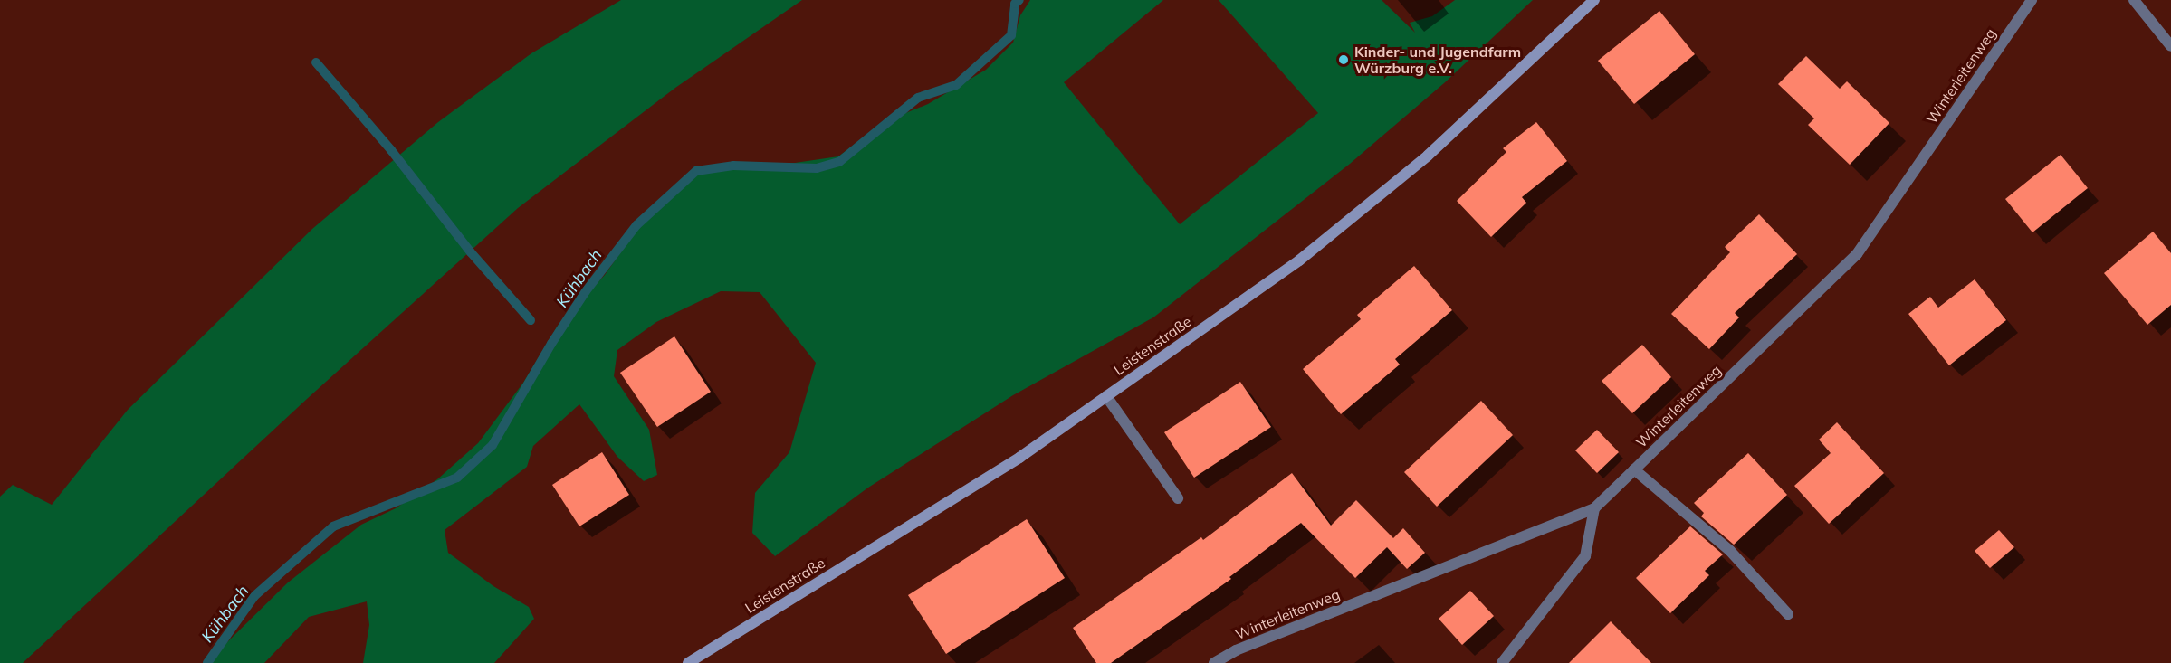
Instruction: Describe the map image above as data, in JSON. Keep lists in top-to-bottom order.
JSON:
{
  "streets": {
    "main road": ["Leistenstraße"],
    "street": ["Winterleitenweg"]
  },
  "water": ["Kühbach"],
  "places": ["Kinder- und Jugendfarm Würzburg e.V."]
}
